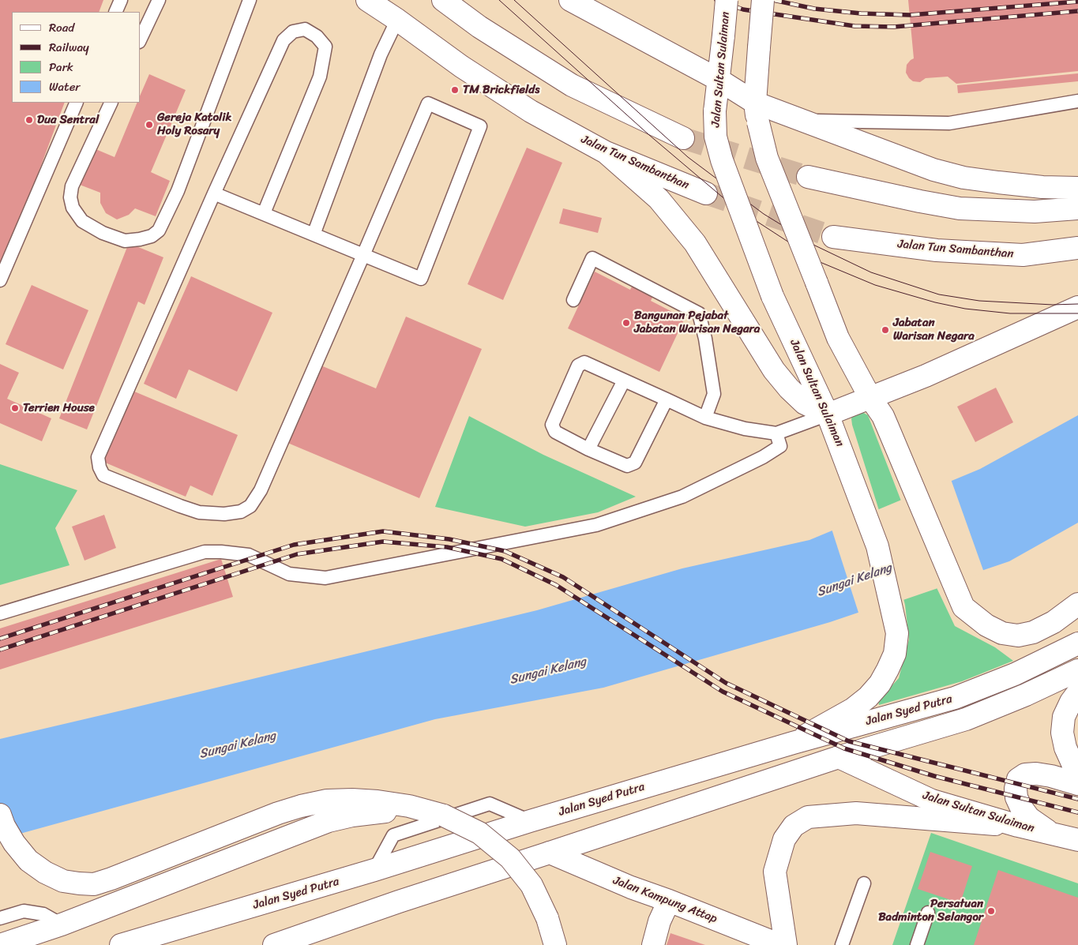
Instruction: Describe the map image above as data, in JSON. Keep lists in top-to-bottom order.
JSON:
{
  "streets": {
    "main road": [
      "Jalan Sultan Sulaiman",
      "Jalan Tun Sambanthan",
      "Jalan Syed Putra",
      "Jalan Kampung Attap"
    ]
  },
  "crossings": [
    ["Jalan Sultan Sulaiman", "Jalan Syed Putra"],
    ["Jalan Syed Putra", "Jalan Kampung Attap"]
  ],
  "water": ["Sungai Kelang"],
  "places": [
    "TM Brickfields",
    "Dua Sentral",
    "Gereja Katolik Holy Rosary",
    "Bangunan Pejabat Jabatan Warisan Negara",
    "Jabatan Warisan Negara",
    "Terrien House",
    "Persatuan Badminton Selangor"
  ],
  "legend": [
    "Road",
    "Railway",
    "Park",
    "Water"
  ]
}
